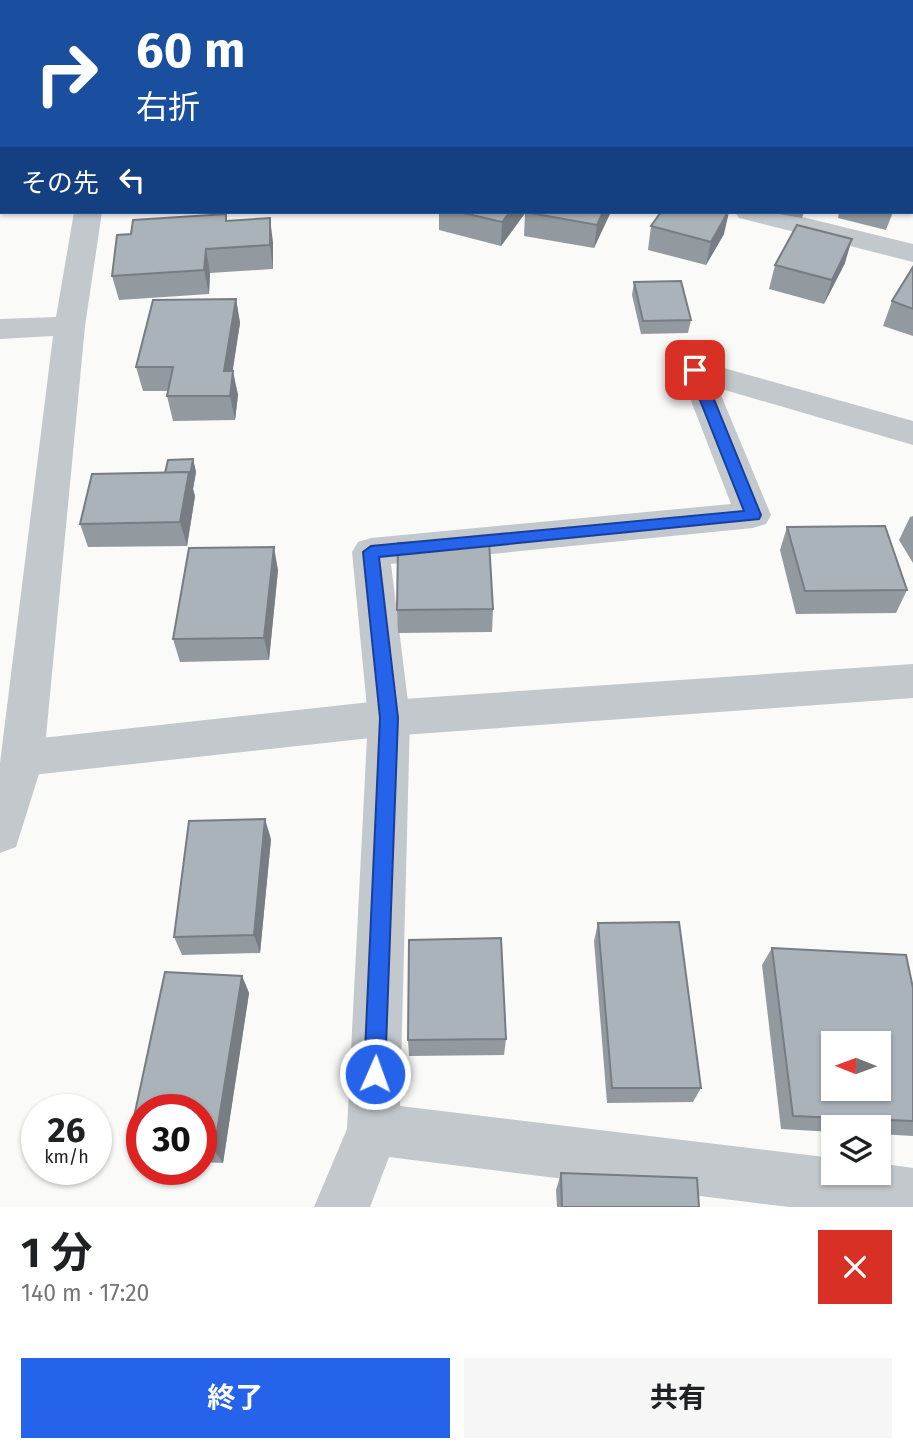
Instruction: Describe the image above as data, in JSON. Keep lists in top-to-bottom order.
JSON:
{
  "north": "left",
  "page": {
    "turn": ["60 m", "右折"],
    "then": "その先",
    "speed": "26 km/h",
    "limit": "30",
    "heading": ["1 分", "140 m · 17:20"],
    "buttons": ["終了", "共有"]
  }
}
